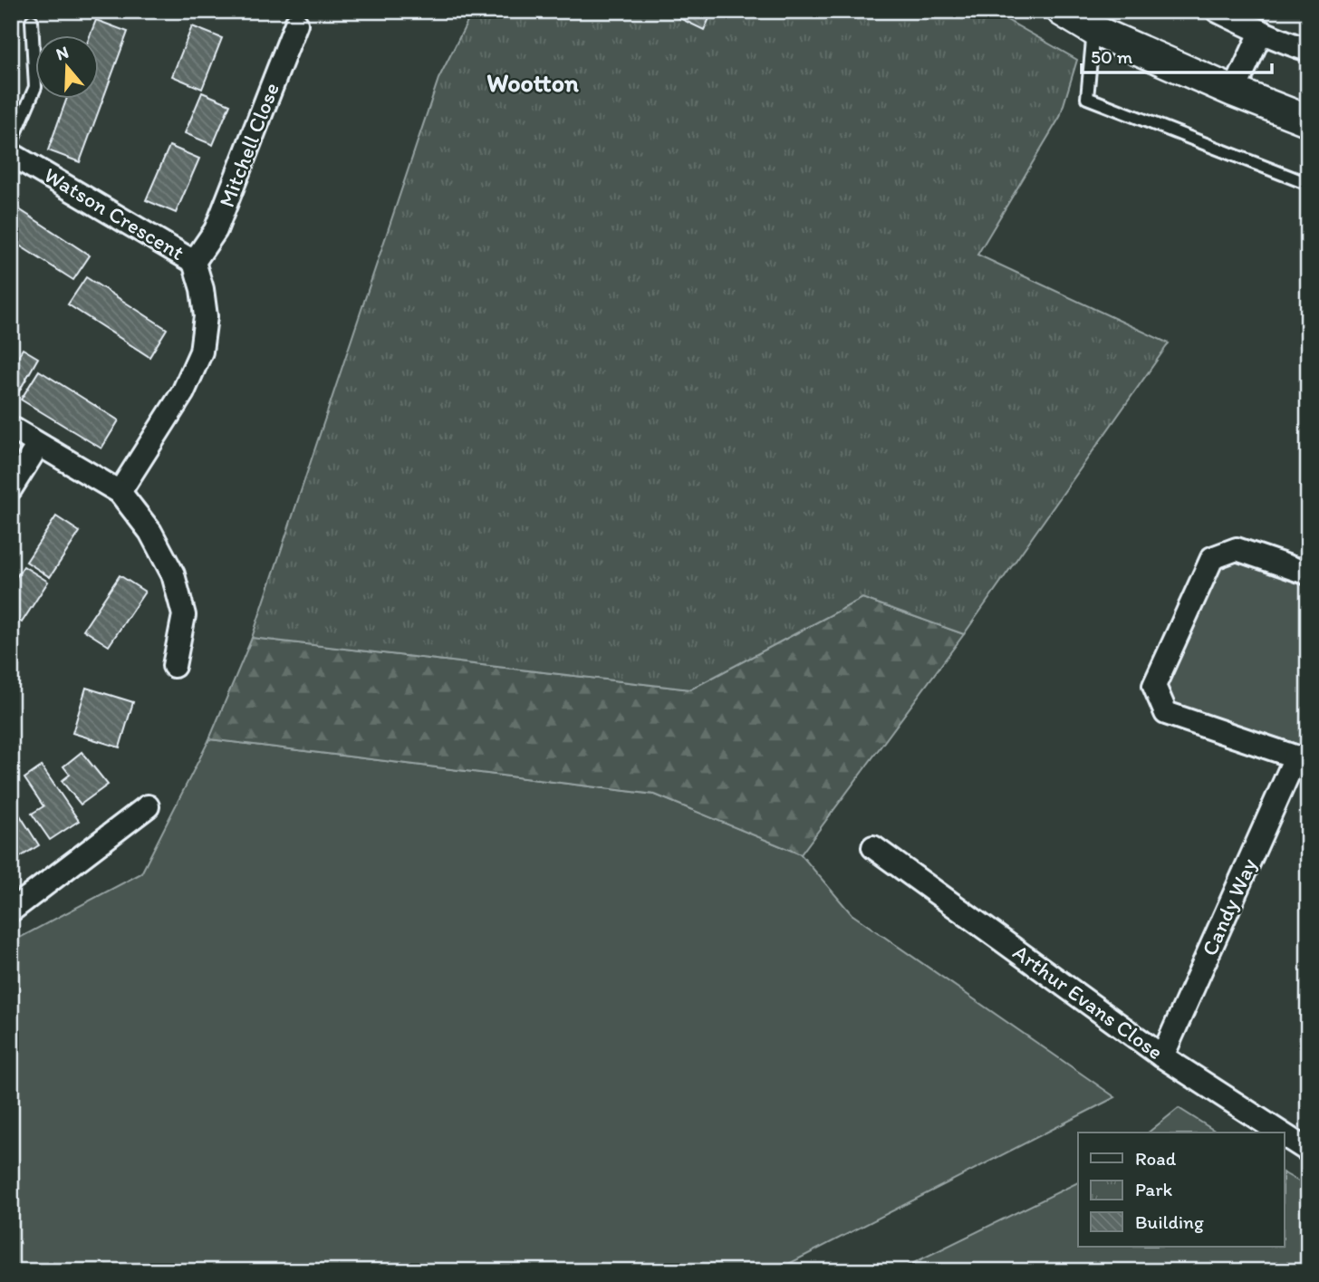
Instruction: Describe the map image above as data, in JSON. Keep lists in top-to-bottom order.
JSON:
{
  "streets": {
    "street": [
      "Mitchell Close",
      "Watson Crescent",
      "Candy Way",
      "Arthur Evans Close"
    ]
  },
  "crossings": [
    ["Mitchell Close", "Watson Crescent"],
    ["Candy Way", "Arthur Evans Close"]
  ],
  "districts": ["Wootton"],
  "legend": ["Road", "Park", "Building"],
  "scale_bar": "50 m",
  "north": "top"
}
